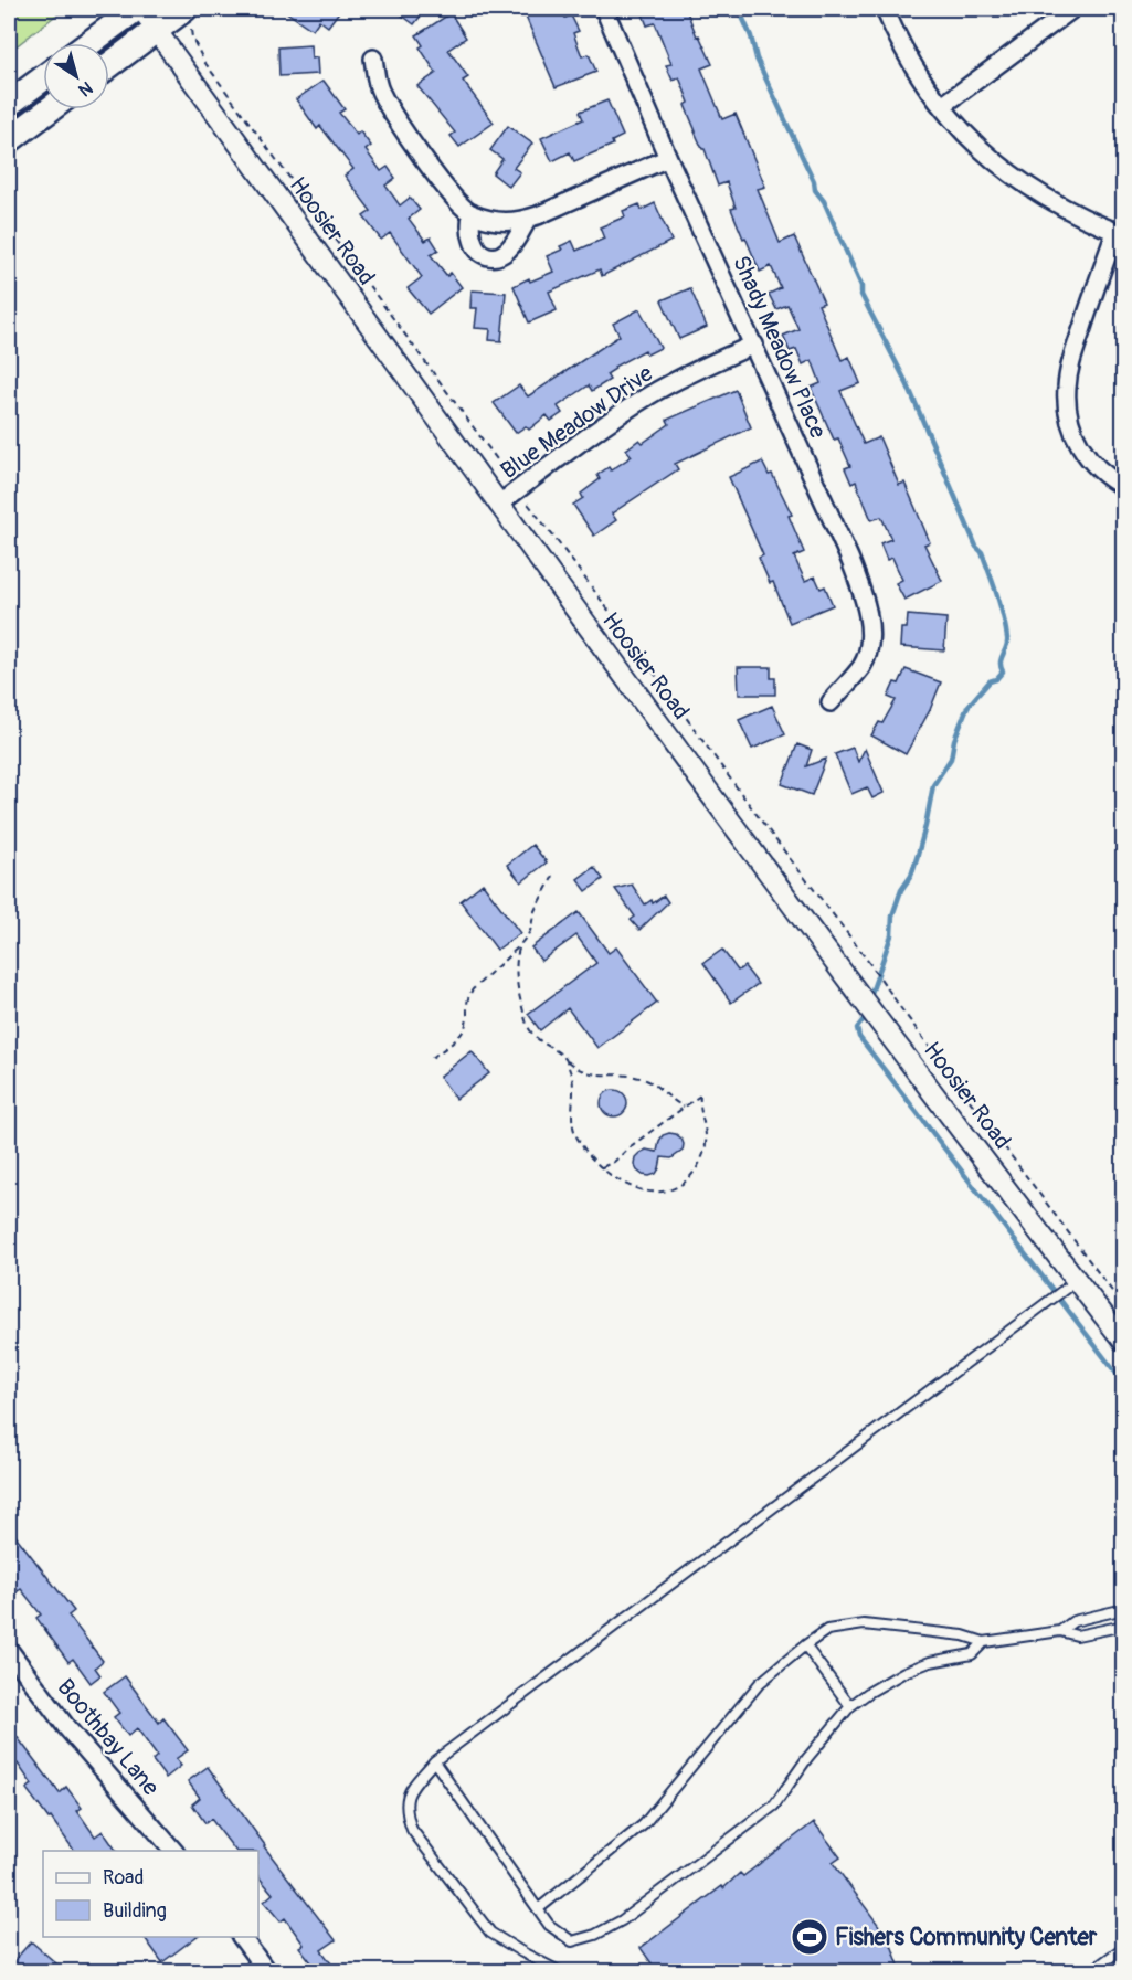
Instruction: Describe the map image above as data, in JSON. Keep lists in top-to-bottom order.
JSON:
{
  "streets": {
    "street": [
      "Hoosier Road",
      "Shady Meadow Place",
      "Blue Meadow Drive",
      "Boothbay Lane"
    ]
  },
  "crossings": [
    ["Hoosier Road", "Blue Meadow Drive"],
    ["Shady Meadow Place", "Blue Meadow Drive"]
  ],
  "places": {
    "sports": ["Fishers Community Center"]
  },
  "legend": ["Road", "Building"],
  "north": "bottom right"
}
